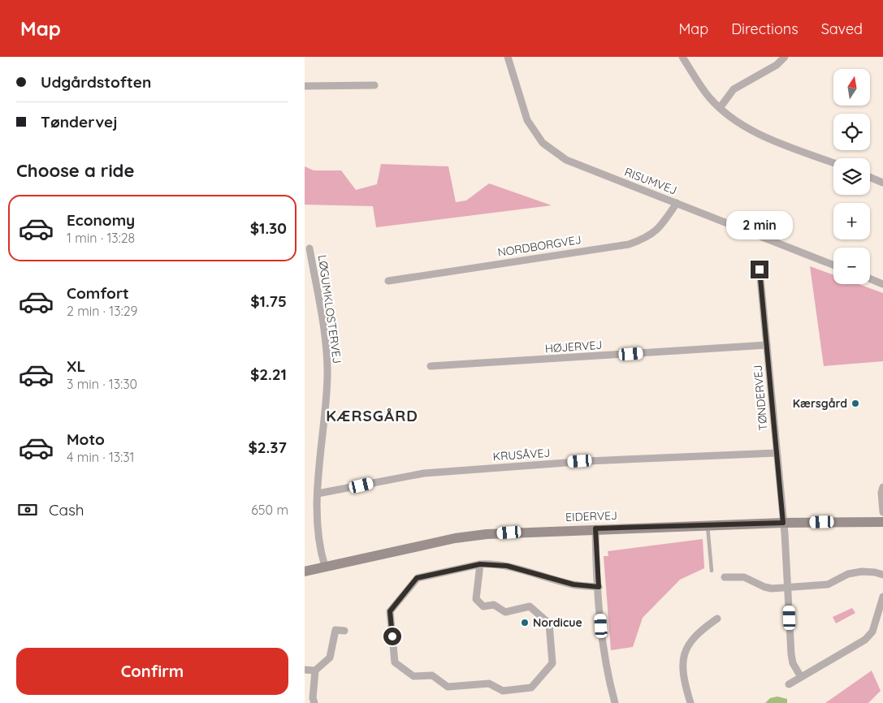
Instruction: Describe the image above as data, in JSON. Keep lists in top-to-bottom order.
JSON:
{
  "streets": {
    "street": [
      "RISUMVEJ",
      "NORDBORGVEJ",
      "LØGUMKLOSTERVEJ",
      "HØJERVEJ",
      "TØNDERVEJ",
      "KRUSÅVEJ",
      "EIDERVEJ"
    ]
  },
  "crossings": [
    ["RISUMVEJ", "NORDBORGVEJ"],
    ["LØGUMKLOSTERVEJ", "KRUSÅVEJ"],
    ["LØGUMKLOSTERVEJ", "EIDERVEJ"],
    ["HØJERVEJ", "TØNDERVEJ"],
    ["TØNDERVEJ", "KRUSÅVEJ"],
    ["TØNDERVEJ", "EIDERVEJ"]
  ],
  "districts": ["KÆRSGÅRD"],
  "places": ["Kærsgård", "Nordicue"],
  "north": "top",
  "page": {
    "header": "Map",
    "nav": ["Map", "Directions", "Saved"],
    "banner": ["Udgårdstoften", "Tøndervej"],
    "map_buttons": ["+", "−"],
    "heading": "Choose a ride",
    "list": [
      {
        "name": "Economy",
        "note": "1 min · 13:28",
        "value": "$1.30"
      },
      {
        "name": "Comfort",
        "note": "2 min · 13:29",
        "value": "$1.75"
      },
      {
        "name": "XL",
        "note": "3 min · 13:30",
        "value": "$2.21"
      },
      {
        "name": "Moto",
        "note": "4 min · 13:31",
        "value": "$2.37"
      }
    ],
    "bubble": "2 min",
    "pay": ["Cash", "650 m"],
    "buttons": "Confirm"
  }
}
